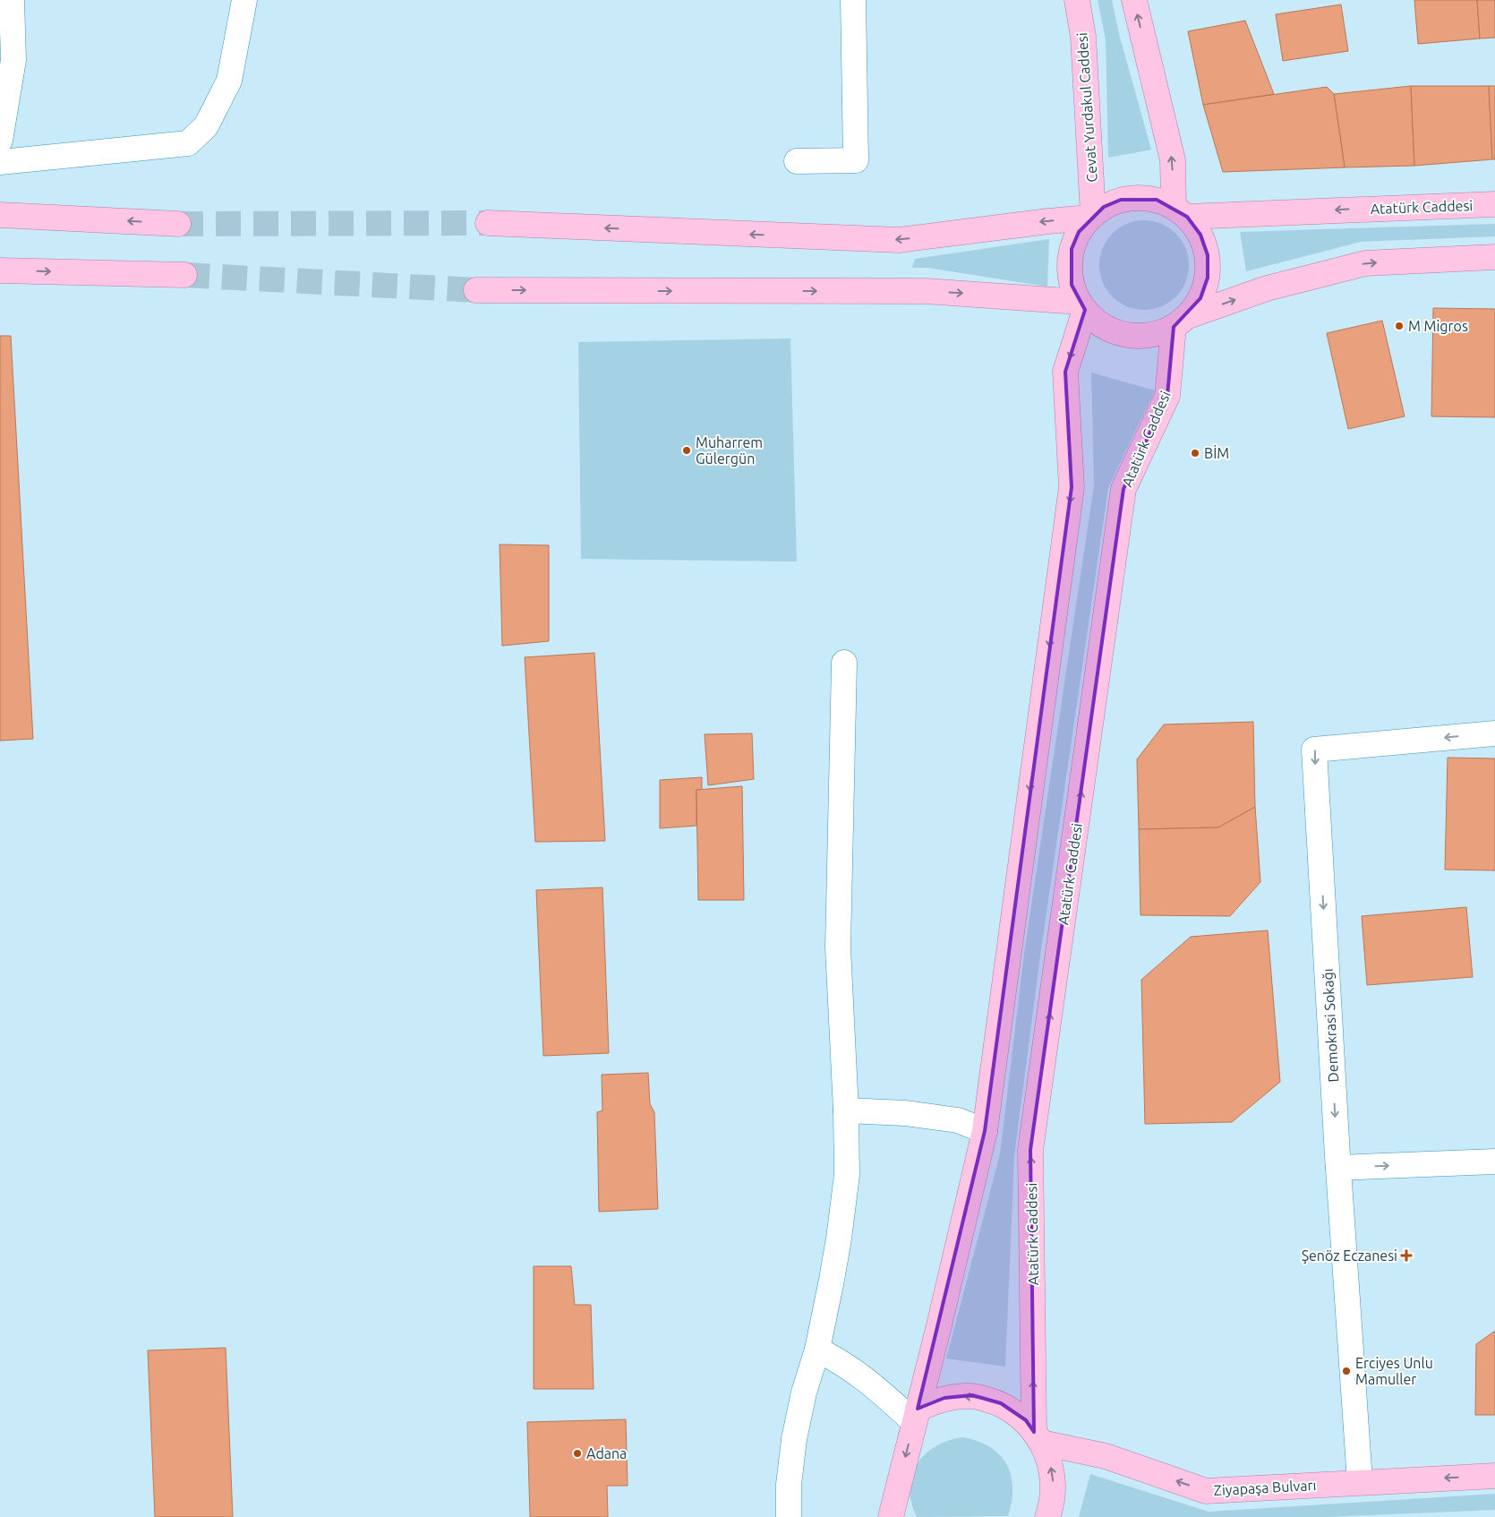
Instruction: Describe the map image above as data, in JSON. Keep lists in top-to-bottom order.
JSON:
{
  "streets": {
    "main road": ["Cevat Yurdakul Caddesi", "Atatürk Caddesi", "Ziyapaşa Bulvarı"],
    "street": ["Demokrasi Sokağı"]
  },
  "crossings": [
    ["Cevat Yurdakul Caddesi", "Atatürk Caddesi"],
    ["Atatürk Caddesi", "Ziyapaşa Bulvarı"],
    ["Demokrasi Sokağı", "Ziyapaşa Bulvarı"]
  ],
  "one_way": ["Ziyapaşa Bulvarı"],
  "places": {
    "other": [
      "M Migros",
      "Muharrem Gülergün",
      "BİM",
      "Erciyes Unlu Mamuller",
      "Adana"
    ],
    "health": ["Şenöz Eczanesi"]
  }
}
